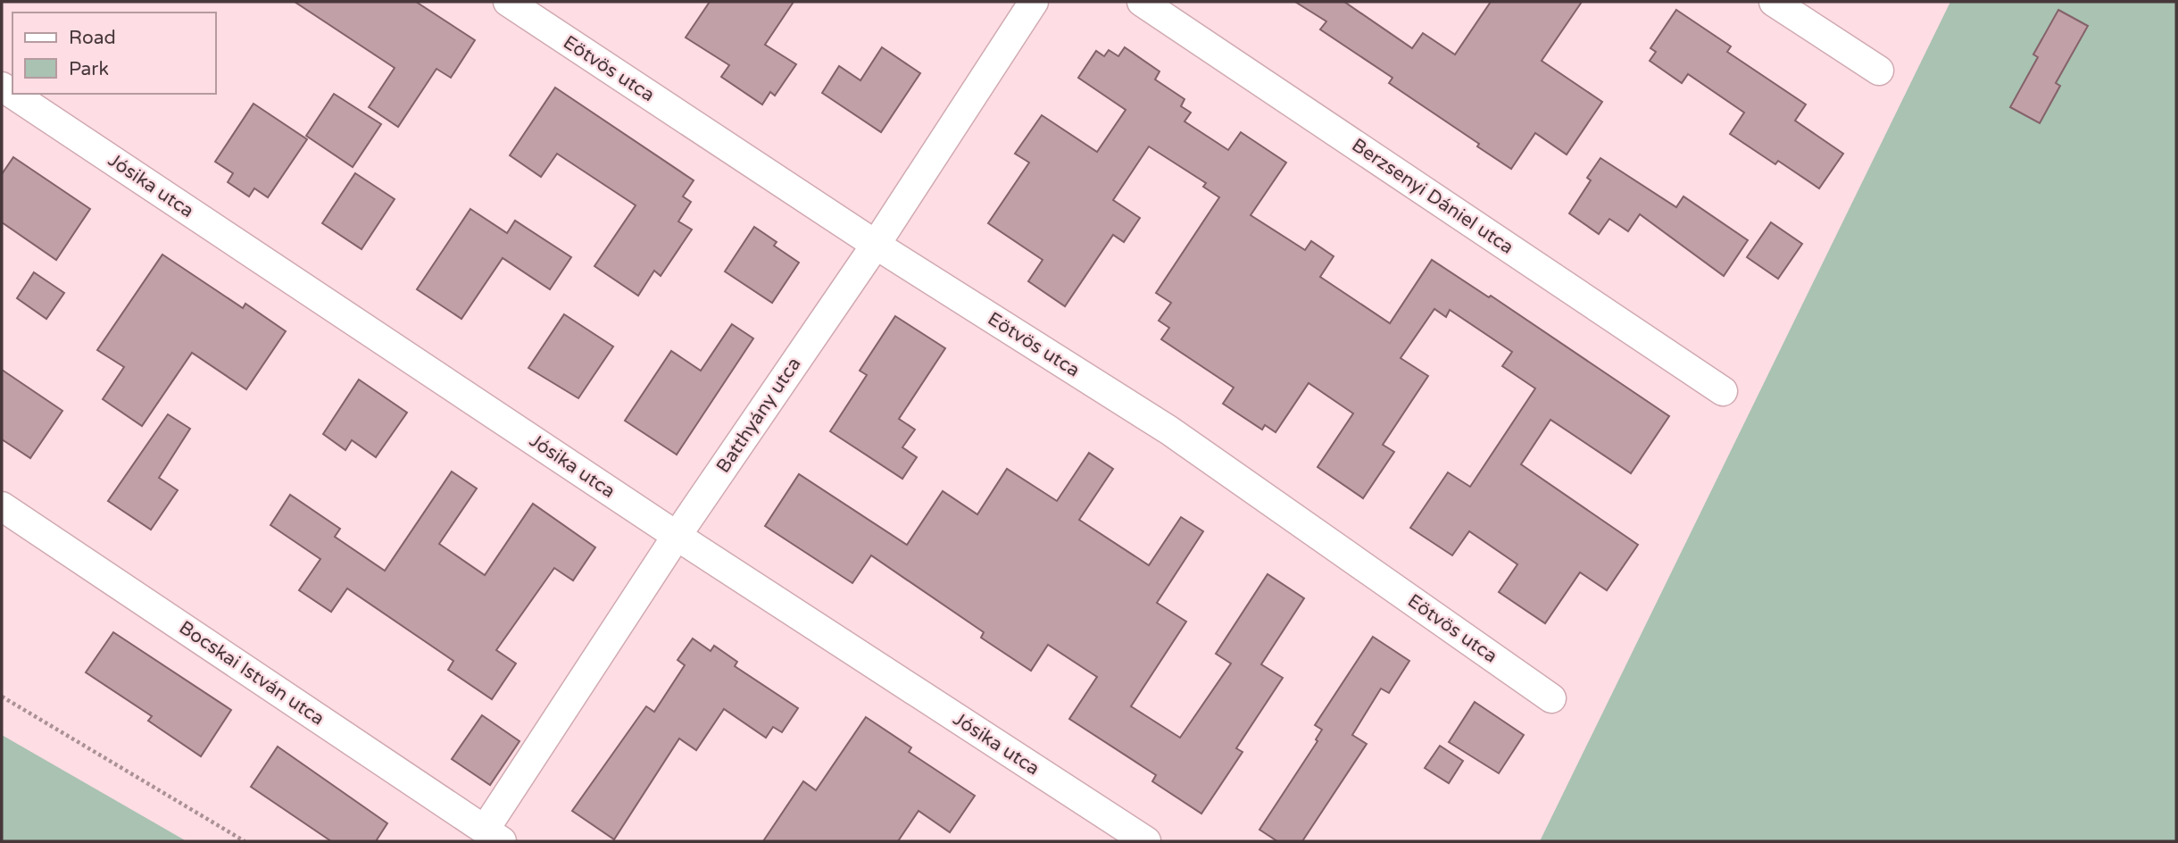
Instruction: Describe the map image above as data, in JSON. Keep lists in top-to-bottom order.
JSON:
{
  "streets": {
    "street": [
      "Eötvös utca",
      "Jósika utca",
      "Berzsenyi Dániel utca",
      "Batthyány utca",
      "Bocskai István utca"
    ]
  },
  "crossings": [
    ["Eötvös utca", "Batthyány utca"],
    ["Jósika utca", "Batthyány utca"],
    ["Batthyány utca", "Bocskai István utca"]
  ],
  "legend": ["Road", "Park"]
}
